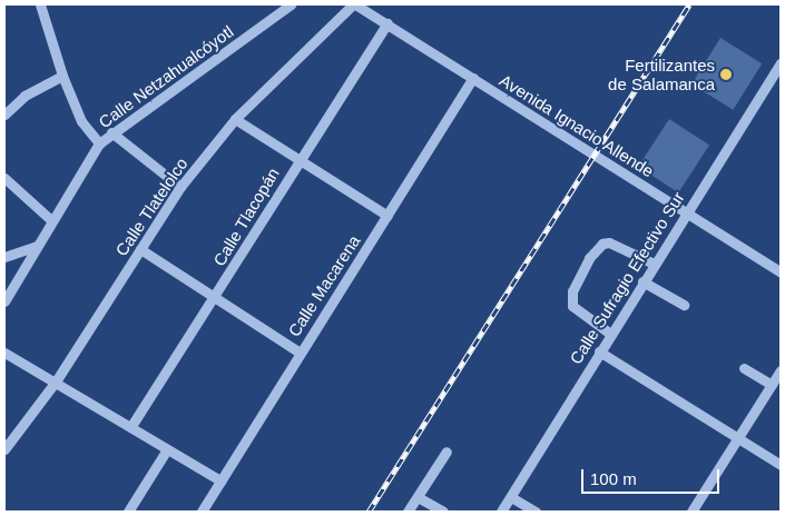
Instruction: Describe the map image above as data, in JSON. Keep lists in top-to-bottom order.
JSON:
{
  "streets": {
    "street": [
      "Calle Netzahualcóyotl",
      "Avenida Ignacio Allende",
      "Calle Tlatelolco",
      "Calle Tlacopán",
      "Calle Sufragio Efectivo Sur",
      "Calle Macarena"
    ]
  },
  "crossings": [
    ["Avenida Ignacio Allende", "Calle Tlatelolco"],
    ["Avenida Ignacio Allende", "Calle Tlacopán"],
    ["Avenida Ignacio Allende", "Calle Sufragio Efectivo Sur"],
    ["Avenida Ignacio Allende", "Calle Macarena"]
  ],
  "places": ["Fertilizantes de Salamanca"],
  "scale_bar": "100 m"
}
